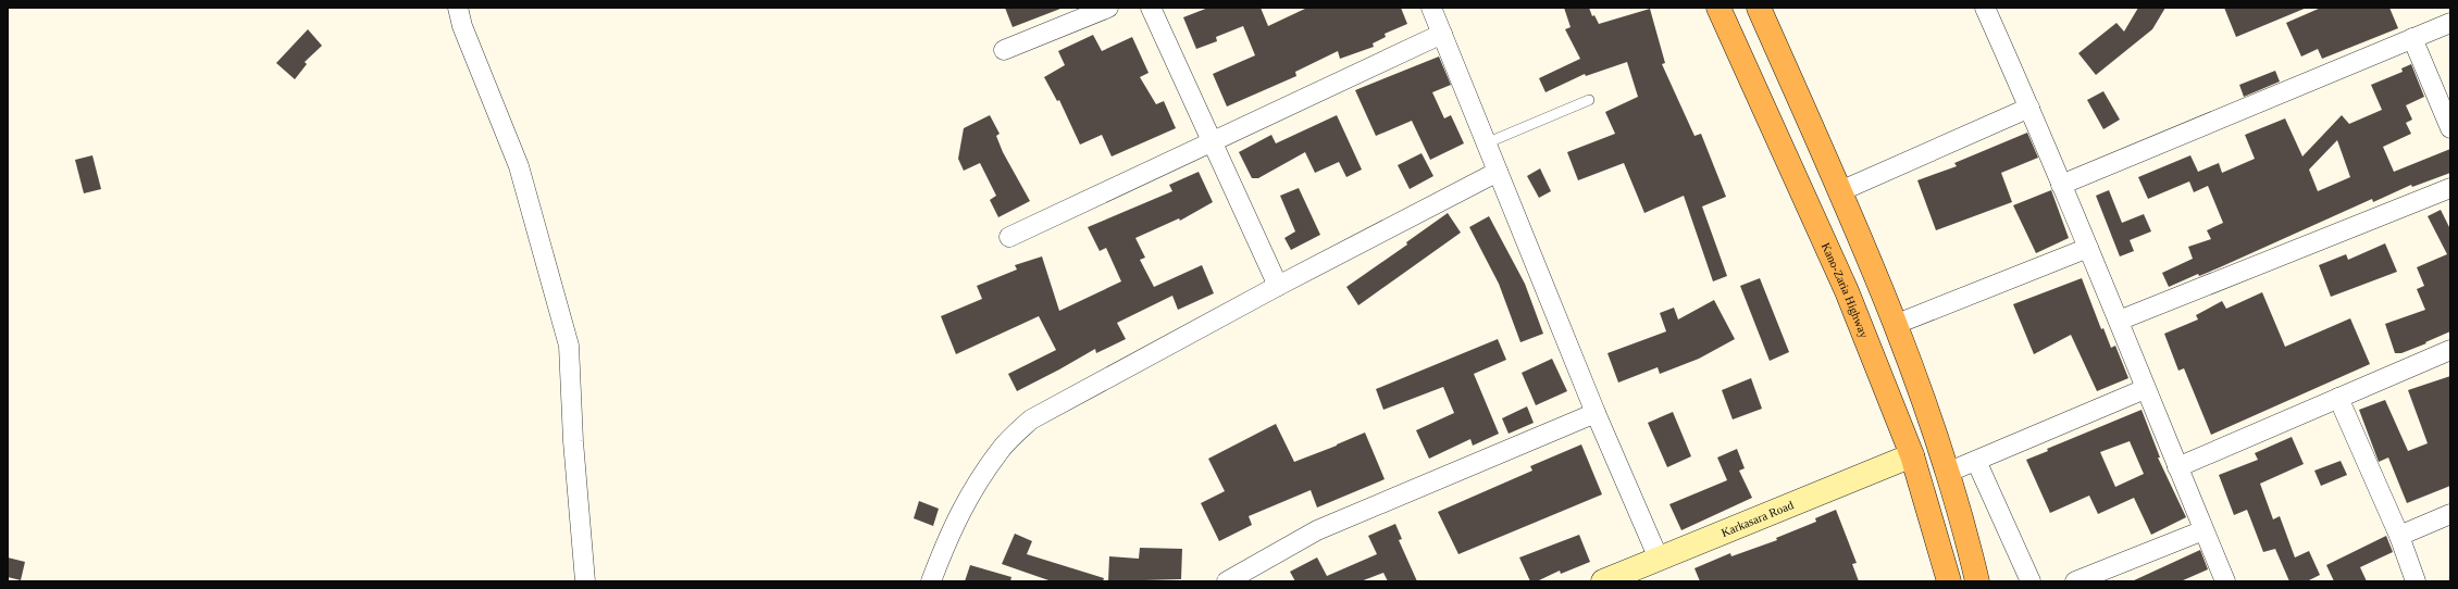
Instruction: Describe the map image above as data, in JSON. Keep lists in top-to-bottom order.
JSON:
{
  "streets": {
    "highway": ["Kano-Zaria Highway"],
    "main road": ["Karkasara Road"]
  },
  "crossings": [
    ["Kano-Zaria Highway", "Karkasara Road"]
  ]
}
